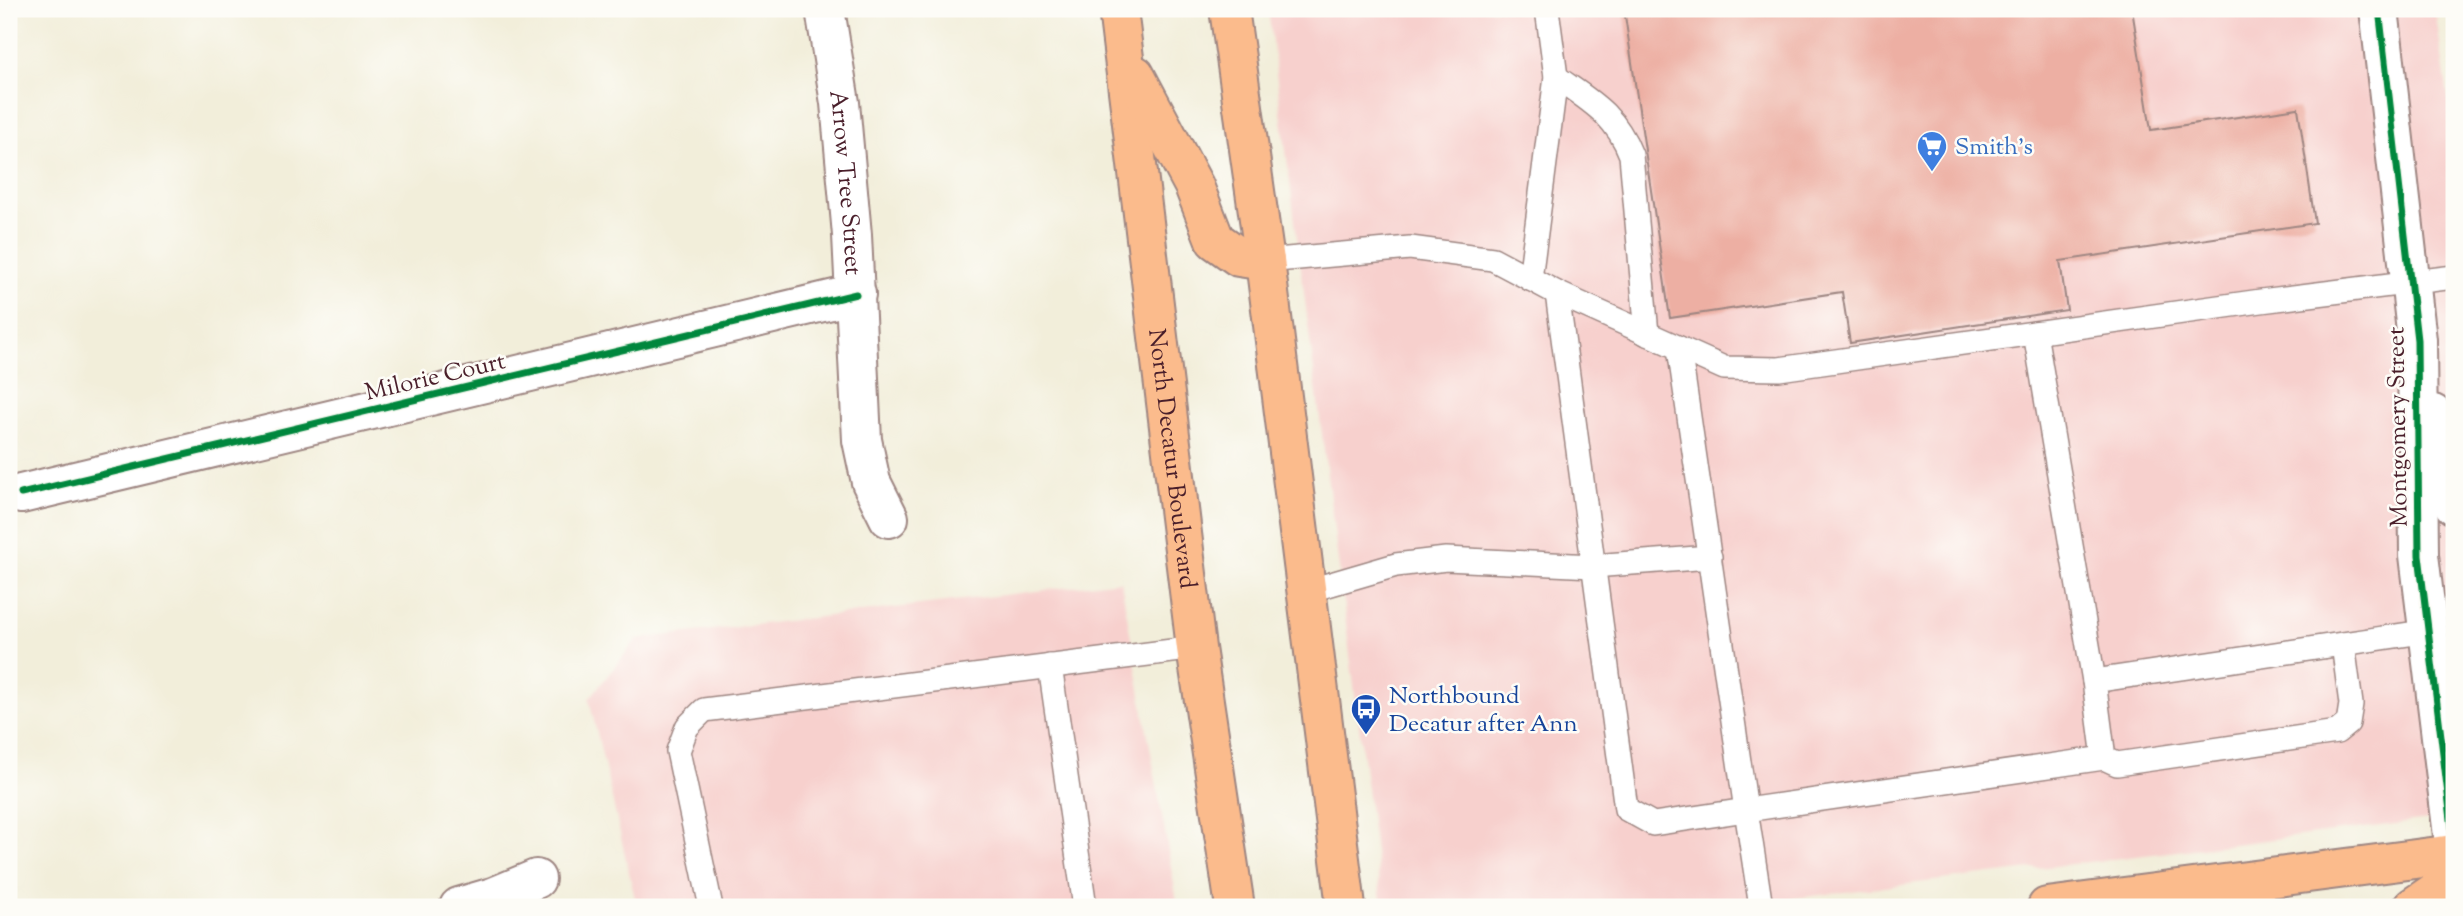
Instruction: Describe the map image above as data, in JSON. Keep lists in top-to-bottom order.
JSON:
{
  "streets": {
    "main road": ["North Decatur Boulevard"],
    "street": ["Arrow Tree Street", "Milorie Court", "Montgomery Street"]
  },
  "crossings": [
    ["Arrow Tree Street", "Milorie Court"]
  ],
  "places": {
    "supermarket": ["Smith's"],
    "bus stop": ["Northbound Decatur after Ann"]
  }
}
